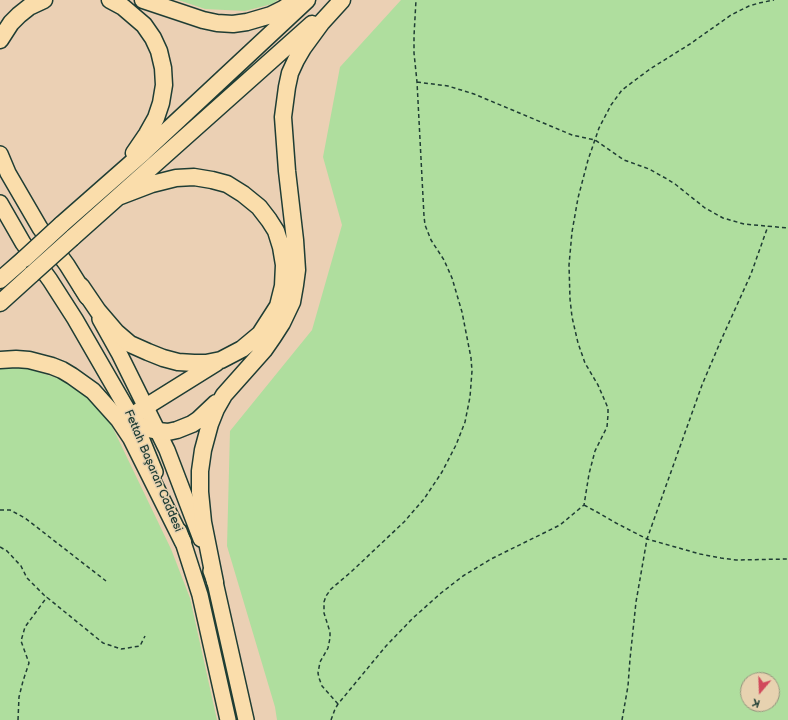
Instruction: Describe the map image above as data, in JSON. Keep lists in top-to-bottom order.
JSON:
{
  "streets": {
    "main road": ["Fettah Başaran Caddesi"]
  },
  "north": "bottom"
}
